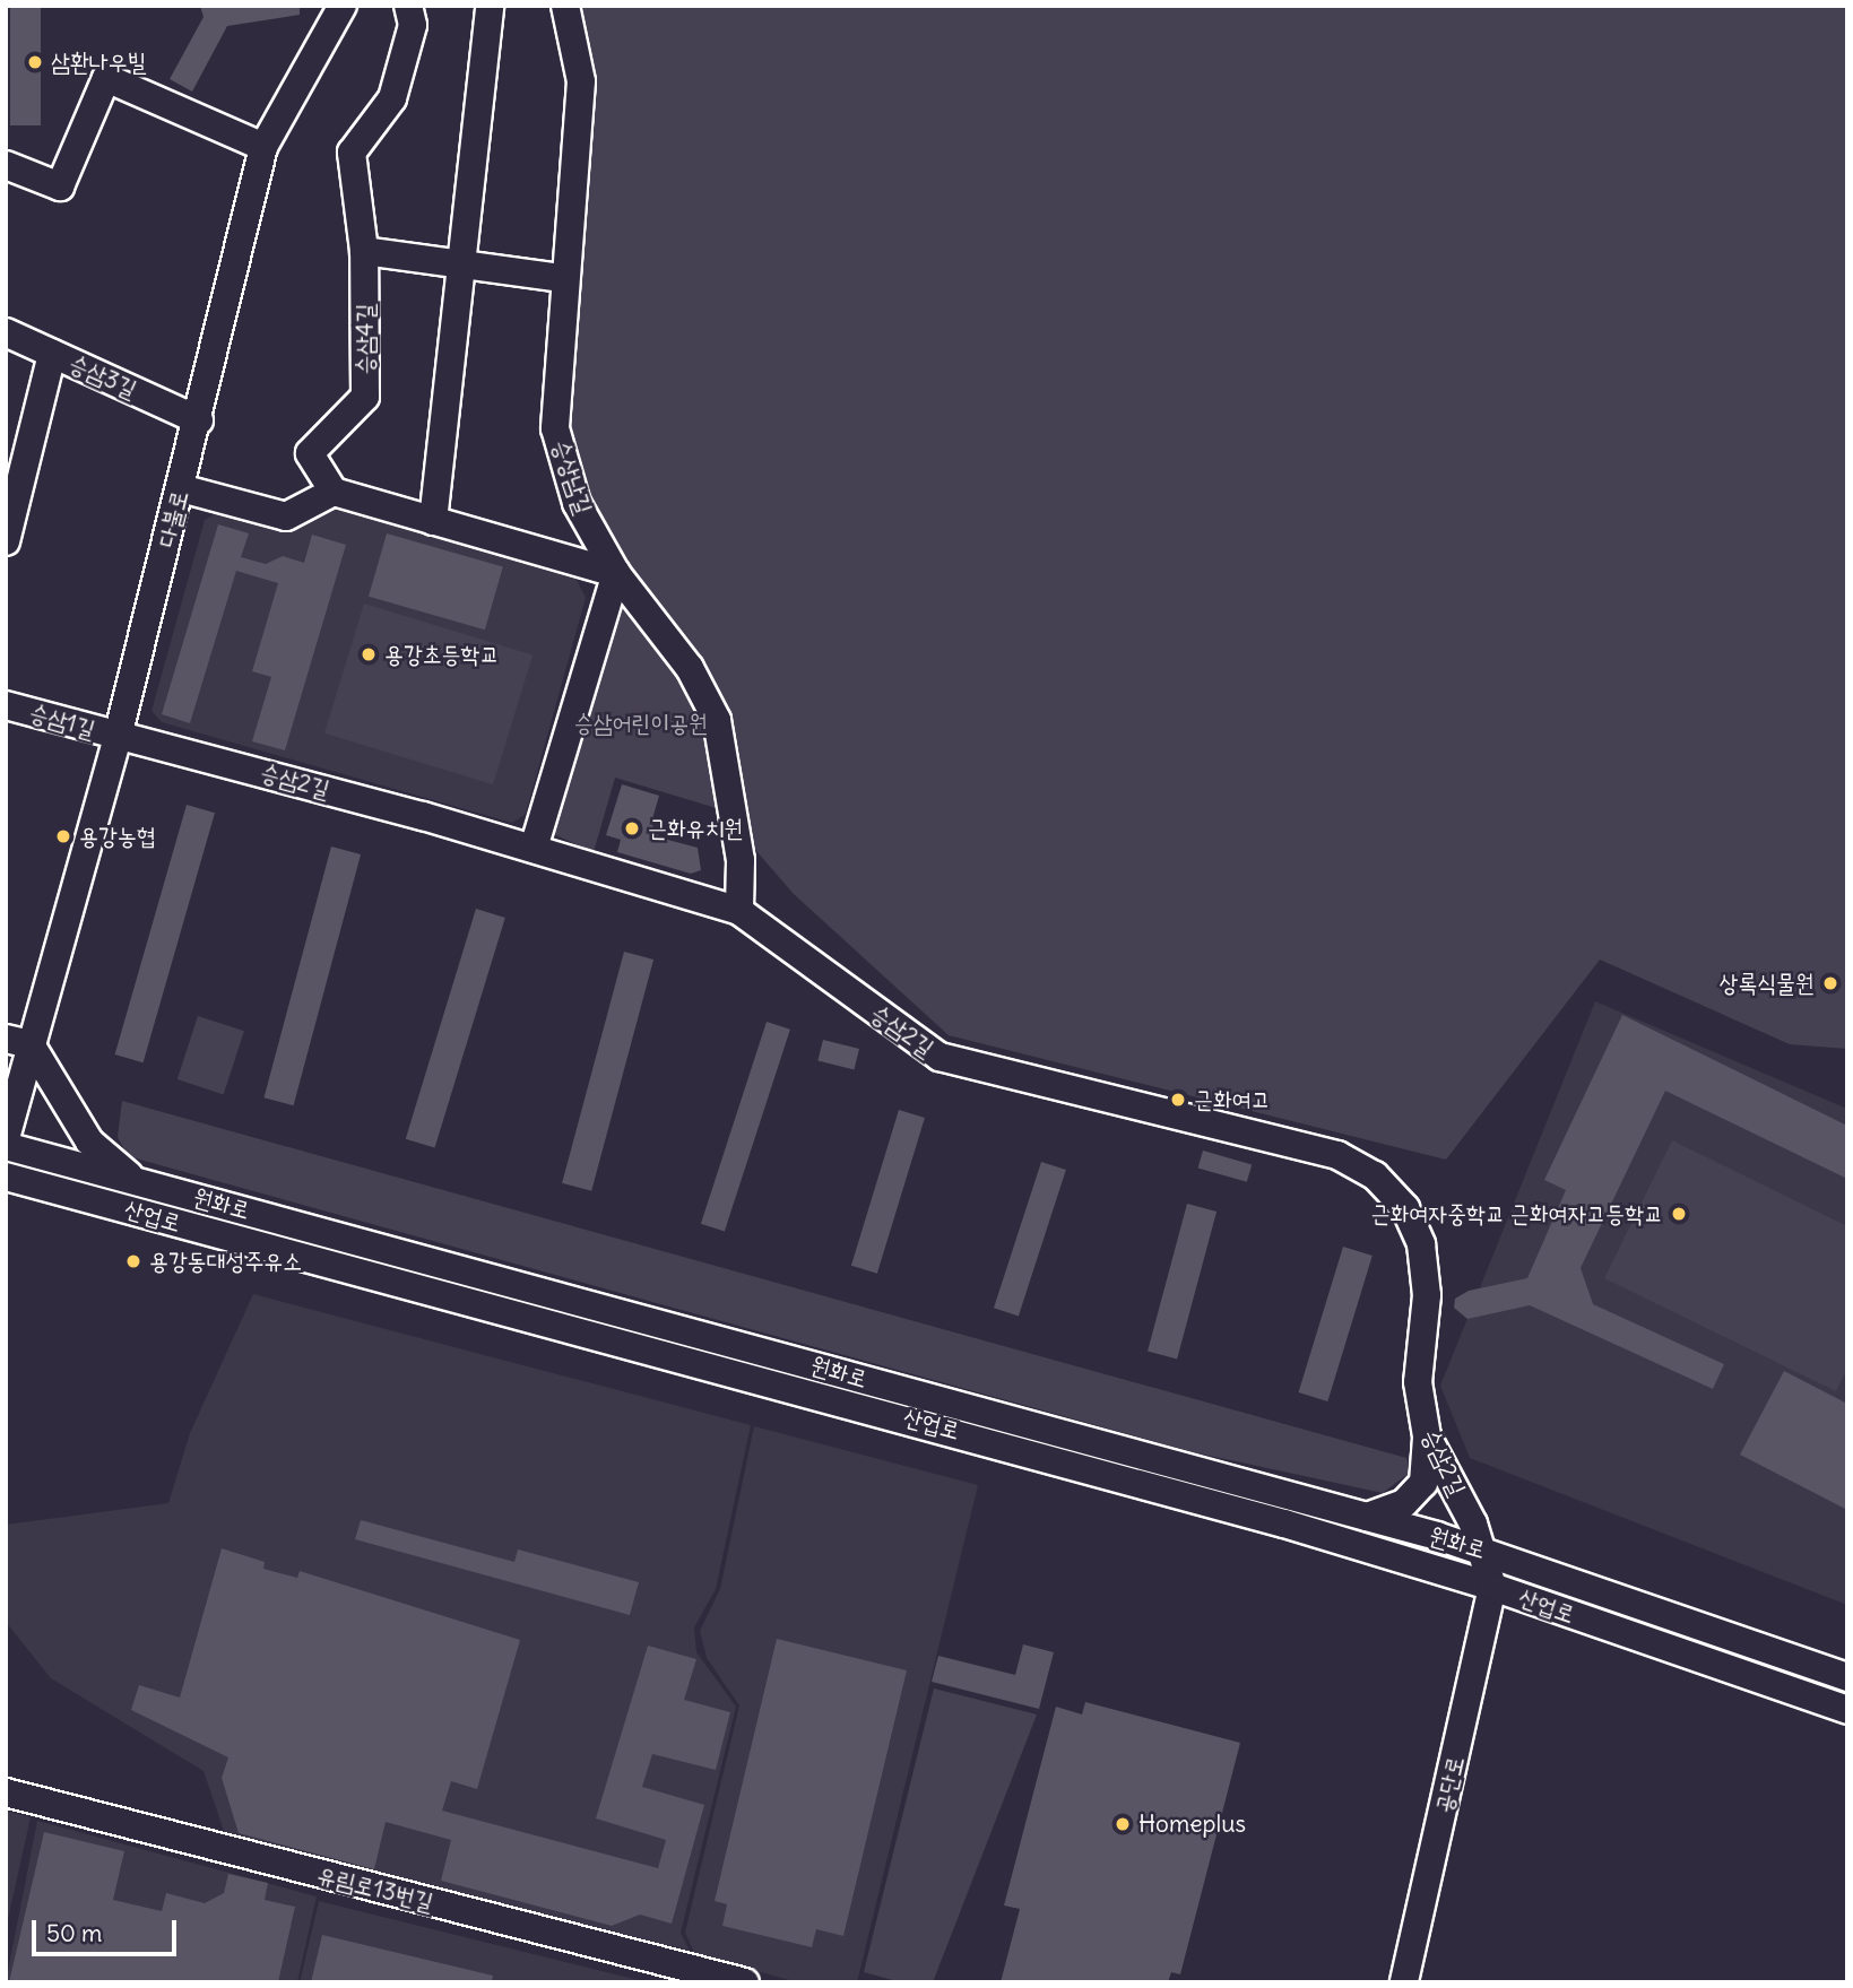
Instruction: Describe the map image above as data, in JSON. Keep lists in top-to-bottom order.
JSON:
{
  "streets": {
    "street": [
      "승삼4길",
      "승삼3길",
      "승상남길",
      "다불로",
      "승삼1길",
      "승삼2길",
      "원화로",
      "산업로",
      "공단로",
      "유림로13번길"
    ]
  },
  "crossings": [
    ["승삼3길", "다불로"],
    ["승상남길", "승삼2길"],
    ["다불로", "승삼1길"],
    ["다불로", "승삼2길"],
    ["승삼1길", "승삼2길"],
    ["승삼2길", "원화로"],
    ["승삼2길", "산업로"],
    ["승삼2길", "공단로"],
    ["산업로", "공단로"]
  ],
  "parks": ["승삼어린이공원"],
  "places": [
    "삼환나우빌",
    "용강초등학교",
    "근화유치원",
    "용강농협",
    "상록식물원",
    "근화여고",
    "근화여자중학교 근화여자고등학교",
    "용강동대성주유소",
    "Homeplus"
  ],
  "scale_bar": "50 m"
}
